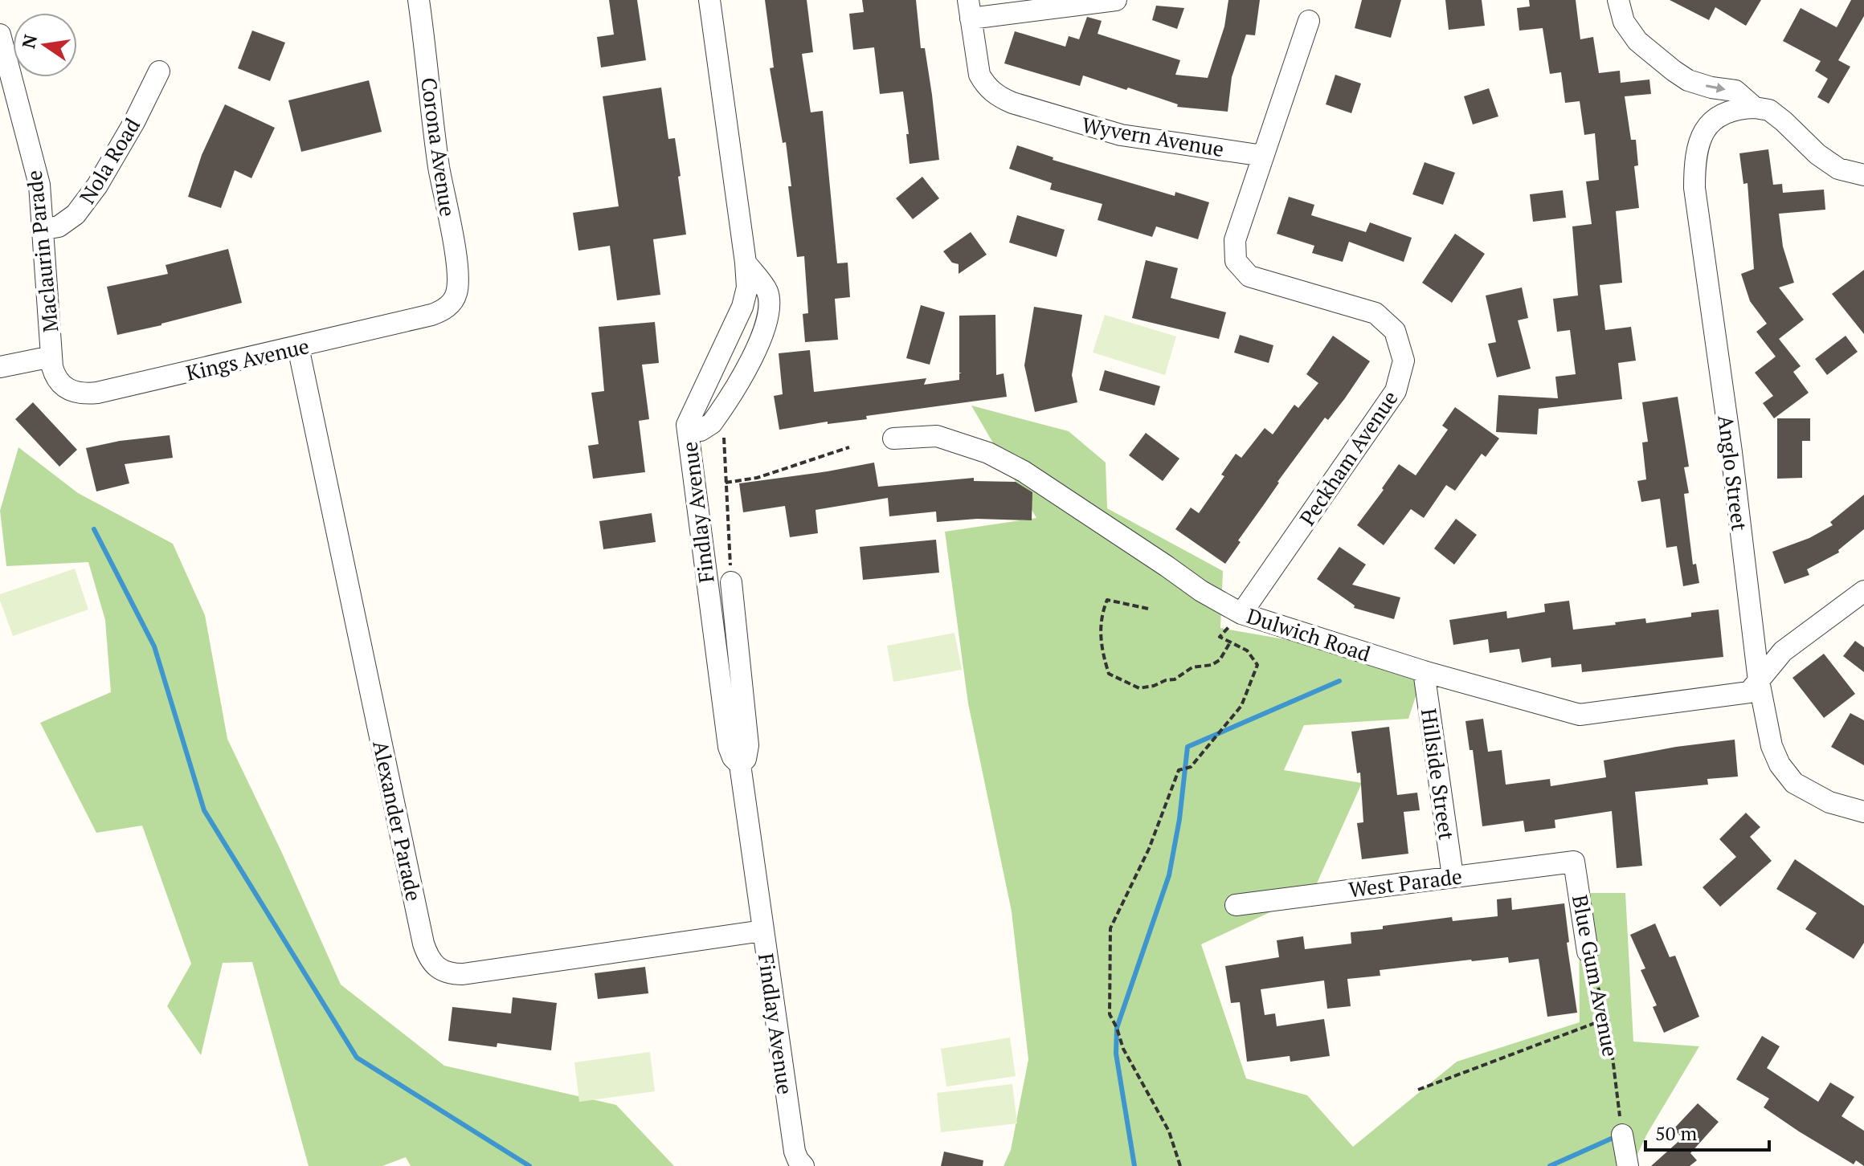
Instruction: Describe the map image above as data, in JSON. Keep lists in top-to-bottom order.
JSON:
{
  "streets": {
    "street": [
      "Wyvern Avenue",
      "Corona Avenue",
      "Nola Road",
      "Maclaurin Parade",
      "Kings Avenue",
      "Peckham Avenue",
      "Anglo Street",
      "Findlay Avenue",
      "Dulwich Road",
      "Hillside Street",
      "Alexander Parade",
      "West Parade",
      "Blue Gum Avenue"
    ]
  },
  "crossings": [
    ["Wyvern Avenue", "Peckham Avenue"],
    ["Corona Avenue", "Kings Avenue"],
    ["Nola Road", "Maclaurin Parade"],
    ["Maclaurin Parade", "Kings Avenue"],
    ["Kings Avenue", "Alexander Parade"],
    ["Peckham Avenue", "Dulwich Road"],
    ["Anglo Street", "Dulwich Road"],
    ["Findlay Avenue", "Alexander Parade"],
    ["Dulwich Road", "Hillside Street"],
    ["Hillside Street", "West Parade"],
    ["West Parade", "Blue Gum Avenue"]
  ],
  "scale_bar": "50 m",
  "north": "left"
}
